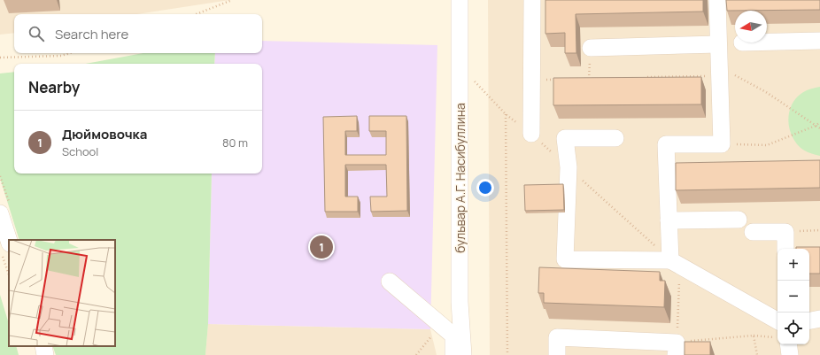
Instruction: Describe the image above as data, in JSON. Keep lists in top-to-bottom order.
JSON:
{
  "streets": {
    "street": ["бульвар А.Г. Насибуллина"]
  },
  "north": "left",
  "page": {
    "search": "Search here",
    "heading": "Nearby",
    "list": [
      {
        "mark": "1",
        "name": "Дюймовочка",
        "note": "School",
        "value": "80 m"
      }
    ],
    "pins": "1",
    "map_buttons": ["+", "−"]
  }
}
